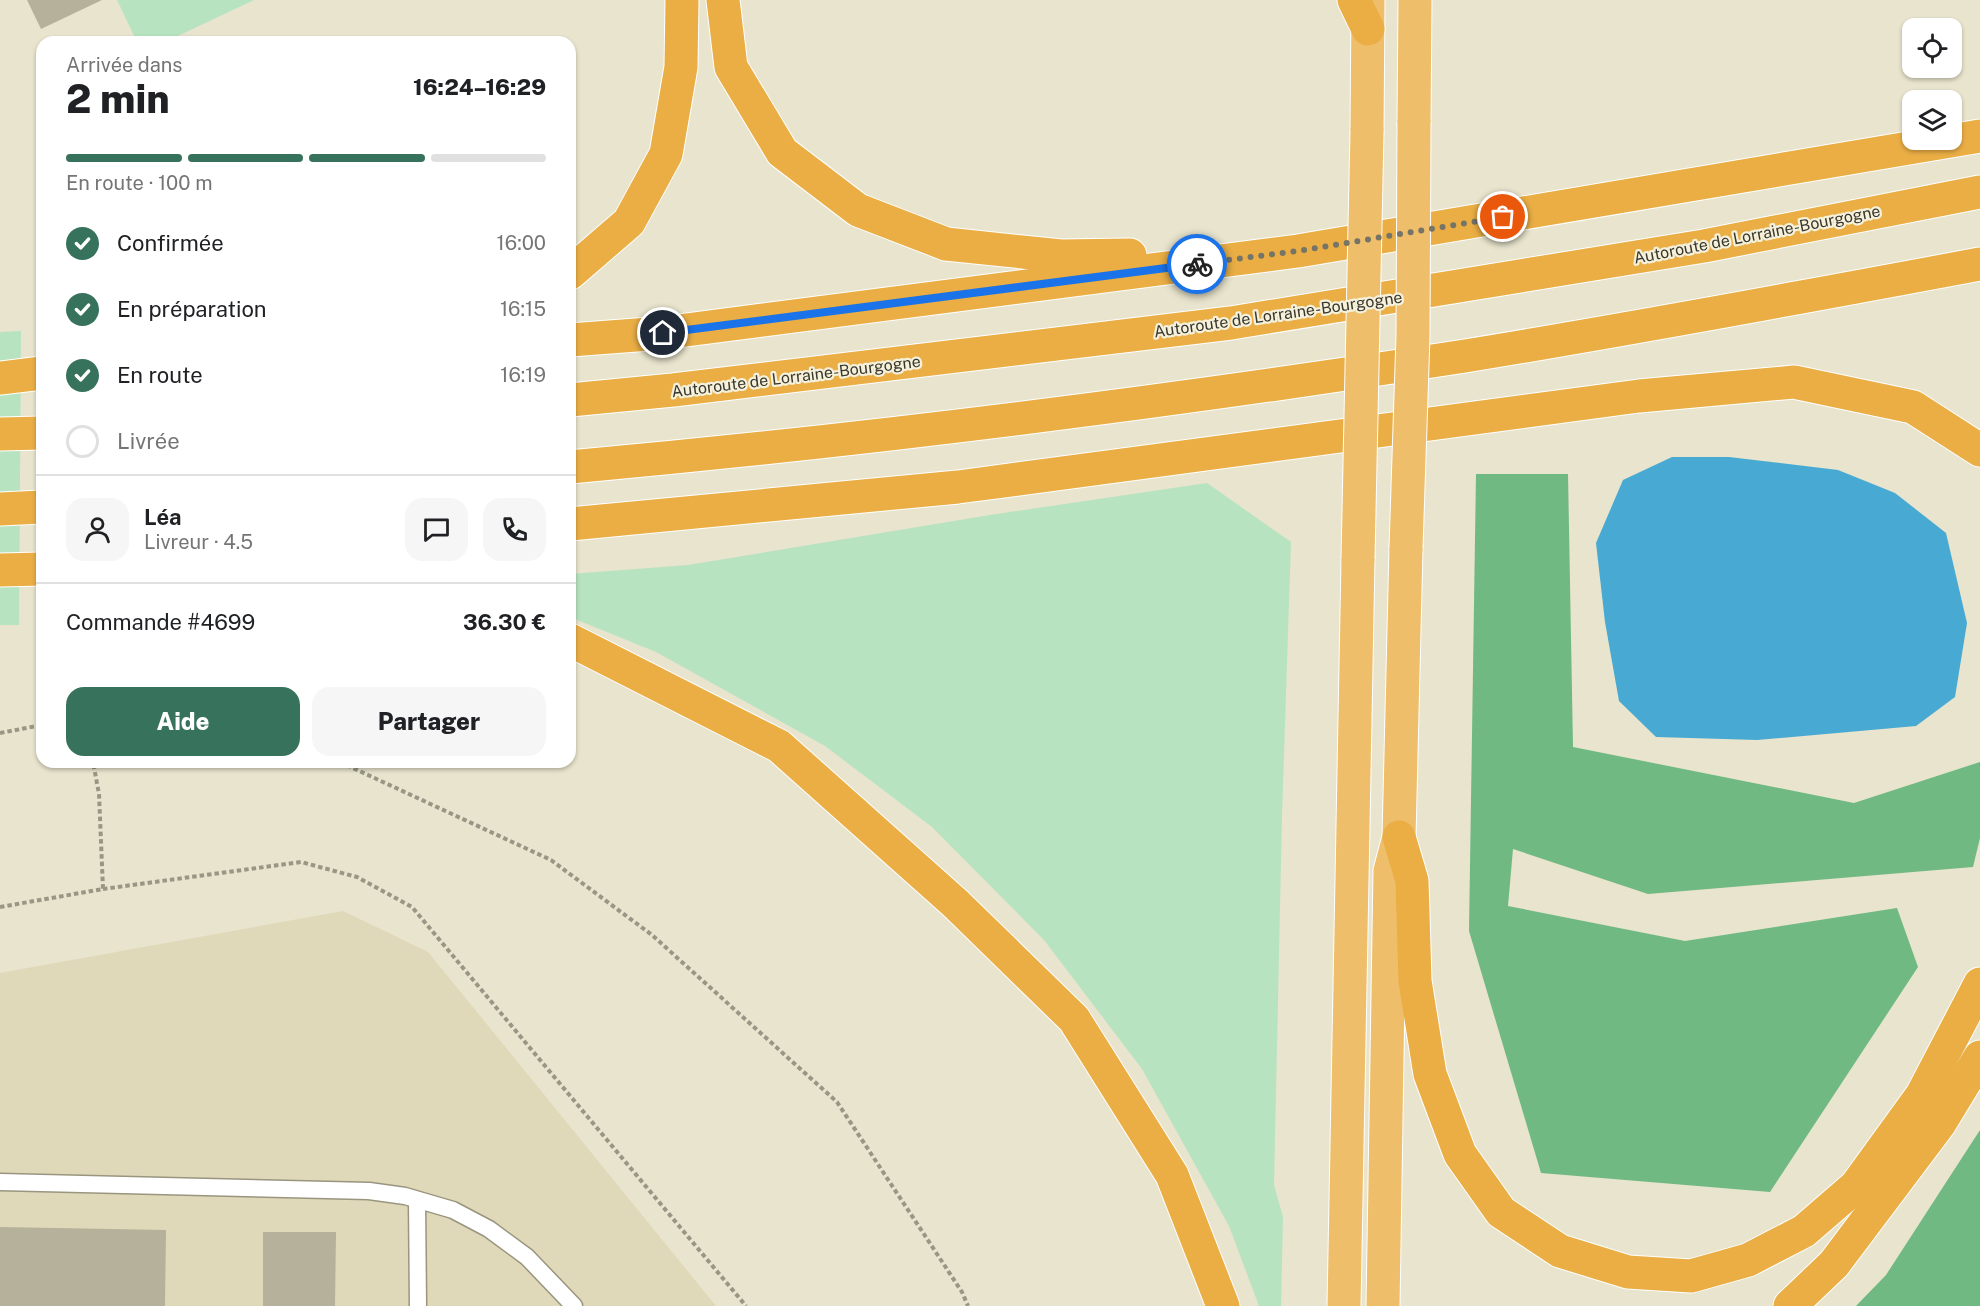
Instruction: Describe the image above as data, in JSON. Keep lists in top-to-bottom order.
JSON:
{
  "streets": {
    "highway": ["Autoroute de Lorraine-Bourgogne"]
  },
  "page": {
    "heading": ["2 min", "Arrivée dans", "16:24–16:29"],
    "panel": [
      "Léa",
      "Livreur · 4.5",
      "Commande #4699",
      "36.30 €"
    ],
    "bar": "En route · 100 m",
    "list": [
      ["Confirmée", "16:00"],
      ["En préparation", "16:15"],
      ["En route", "16:19"],
      "Livrée"
    ],
    "buttons": ["Aide", "Partager"]
  }
}
